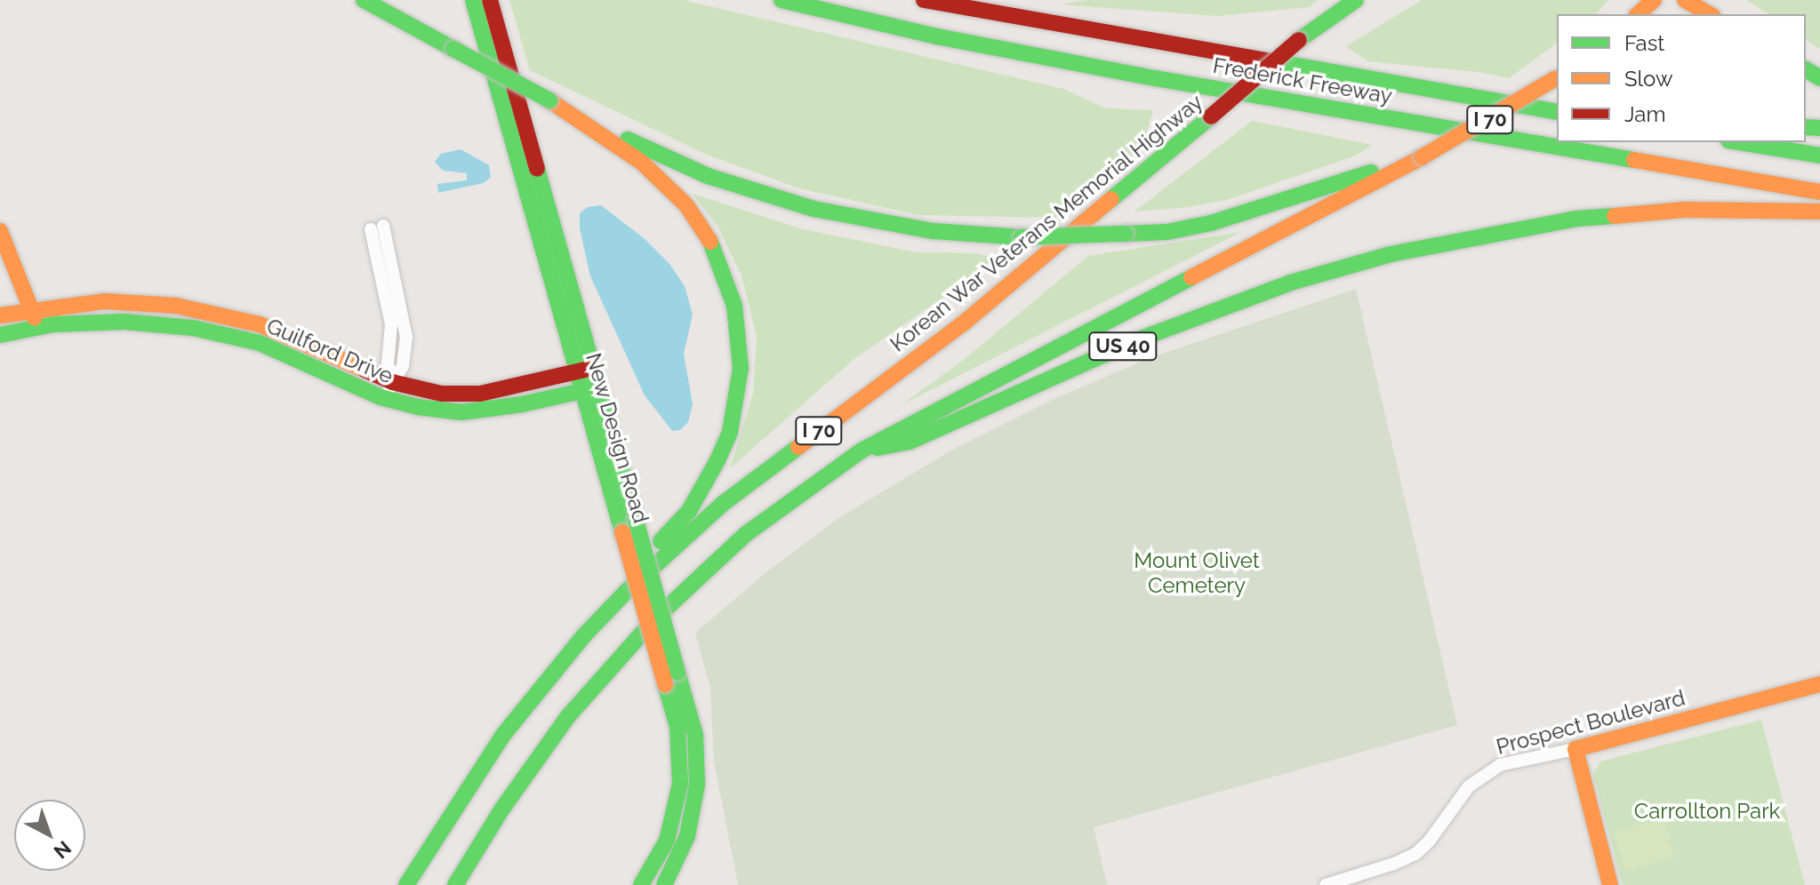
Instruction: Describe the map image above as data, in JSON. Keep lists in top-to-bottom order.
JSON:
{
  "streets": {
    "main road": [
      "Frederick Freeway",
      "I 70",
      "Korean War Veterans Memorial Highway",
      "US 40",
      "Guilford Drive",
      "New Design Road",
      "Prospect Boulevard"
    ]
  },
  "crossings": [
    ["I 70", "US 40"],
    ["Guilford Drive", "New Design Road"]
  ],
  "parks": ["Mount Olivet Cemetery", "Carrollton Park"],
  "legend": ["Fast", "Slow", "Jam"],
  "north": "bottom right"
}
